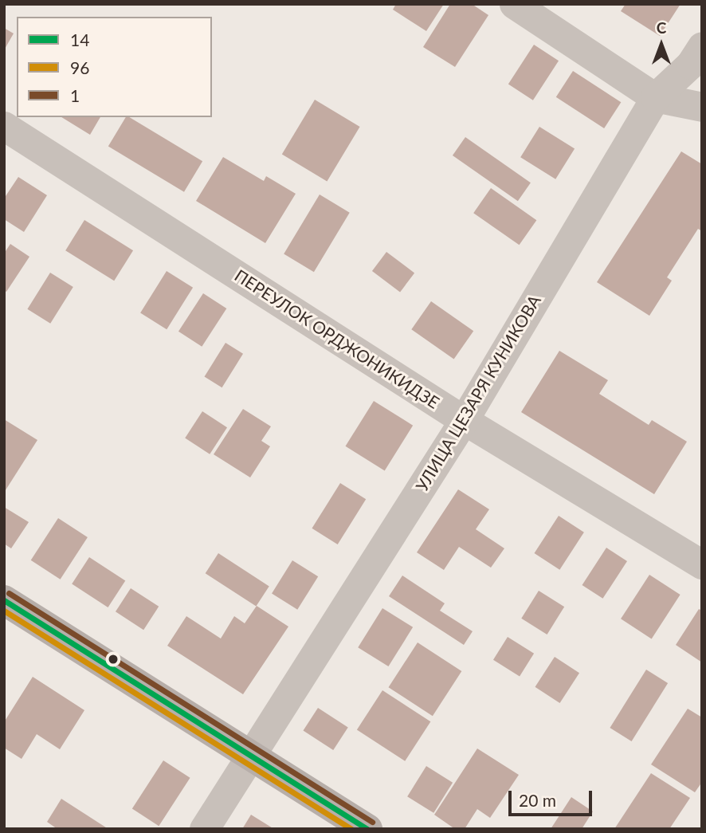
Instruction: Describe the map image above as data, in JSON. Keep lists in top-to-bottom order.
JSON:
{
  "streets": {
    "street": ["ПЕРЕУЛОК ОРДЖОНИКИДЗЕ", "УЛИЦА ЦЕЗАРЯ КУНИКОВА"]
  },
  "crossings": [
    ["ПЕРЕУЛОК ОРДЖОНИКИДЗЕ", "УЛИЦА ЦЕЗАРЯ КУНИКОВА"]
  ],
  "lines": ["transit line 1", "transit line 14", "transit line 96"],
  "legend": ["14", "96", "1"],
  "scale_bar": "20 m",
  "north": "top"
}
